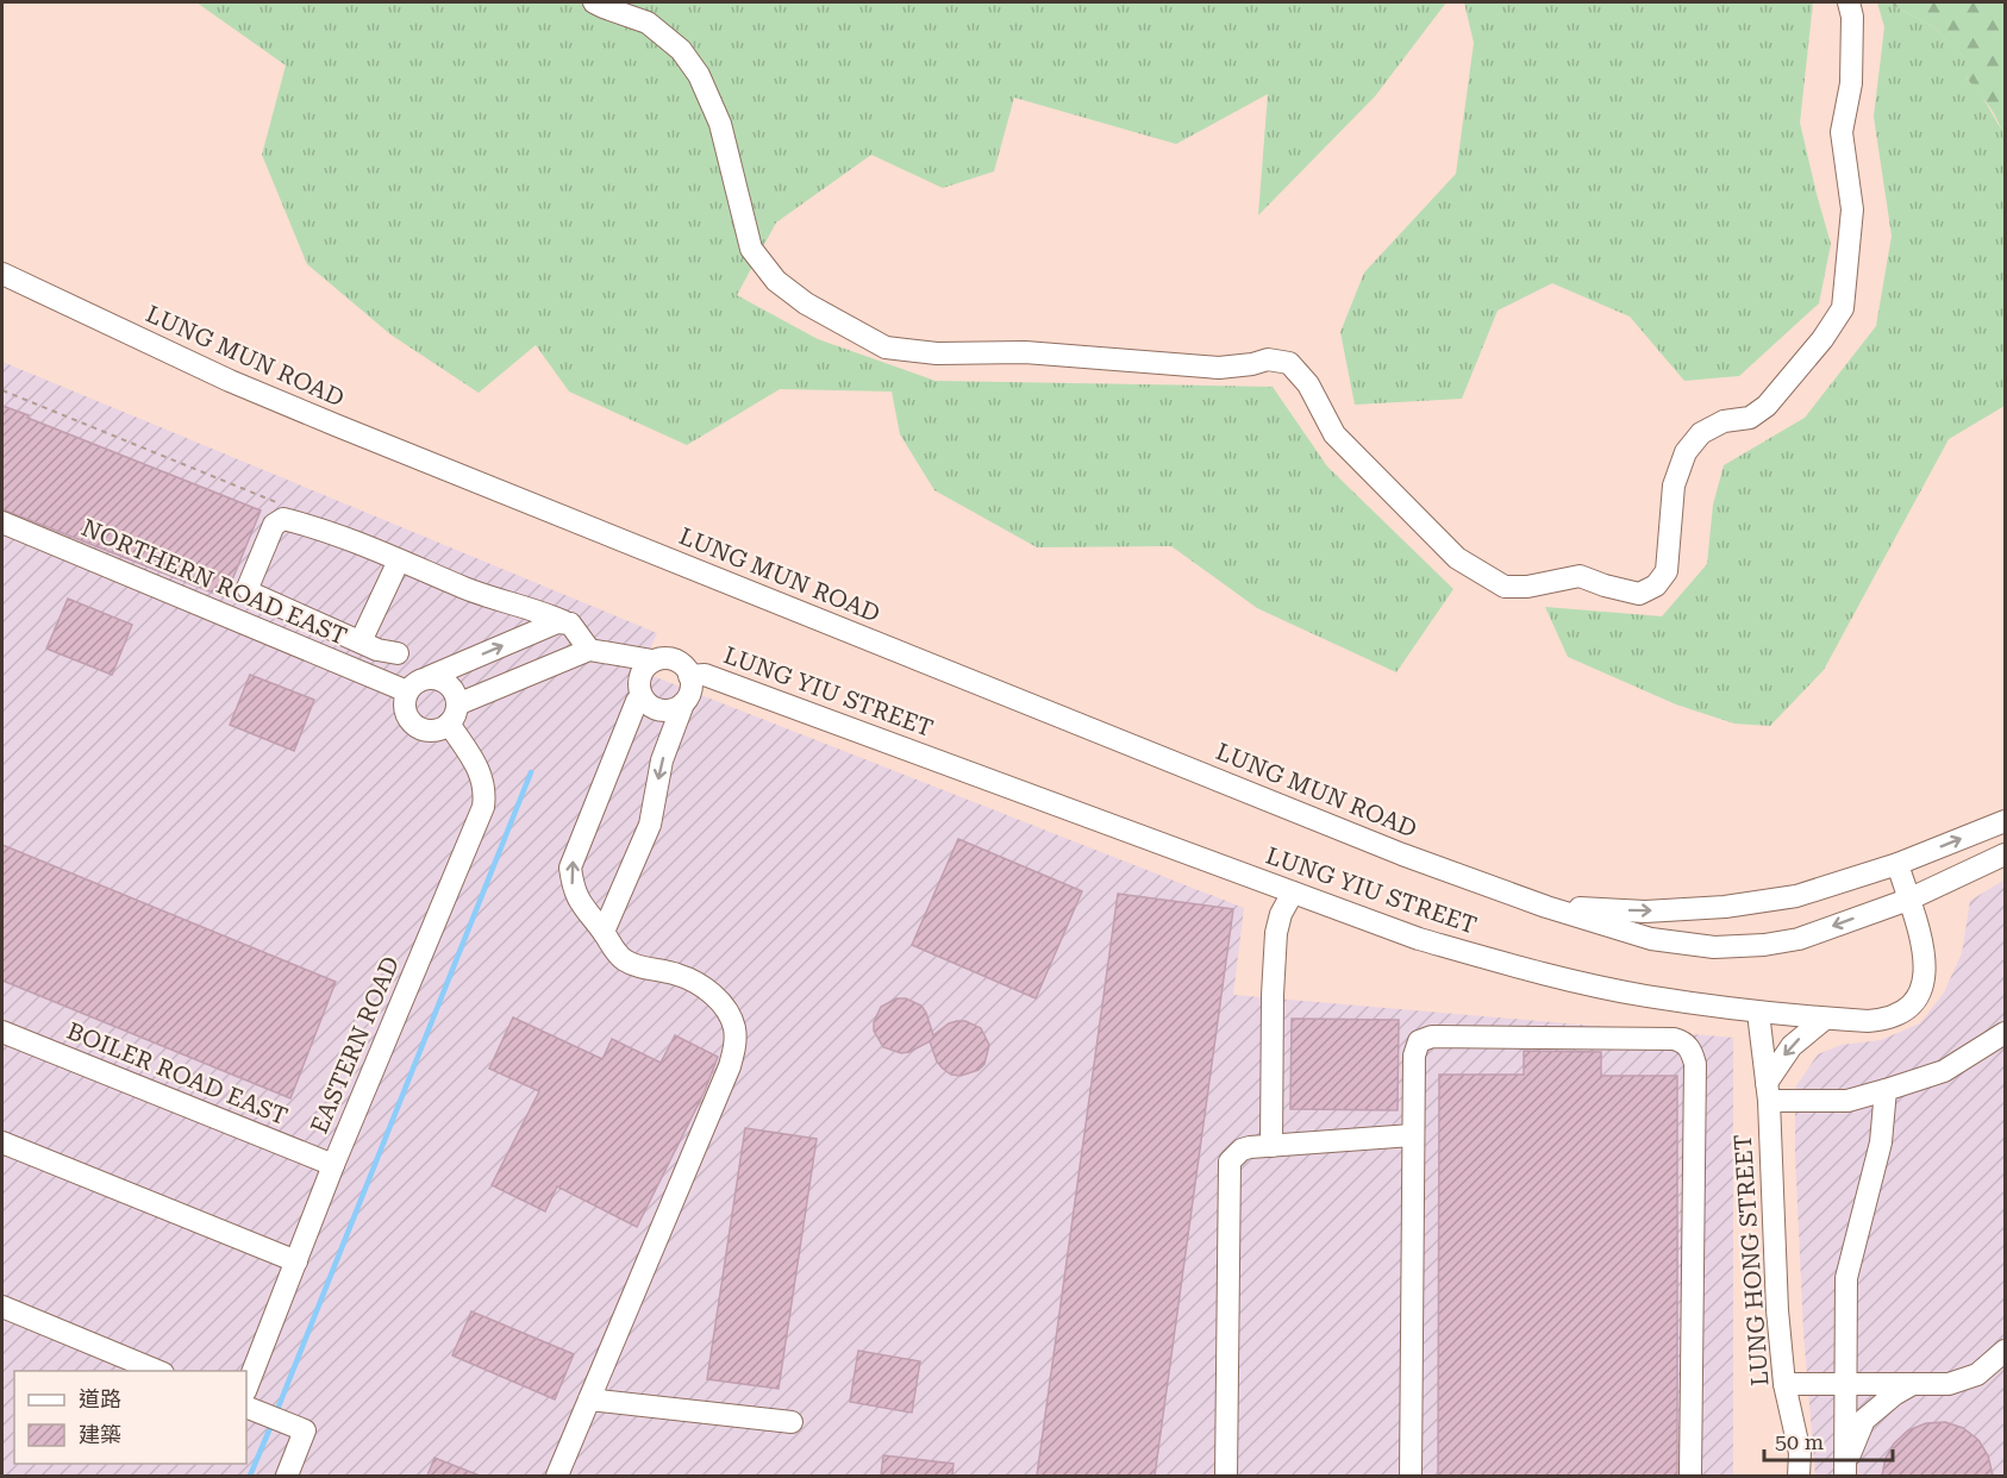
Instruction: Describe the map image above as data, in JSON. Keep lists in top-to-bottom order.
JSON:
{
  "streets": {
    "street": [
      "LUNG MUN ROAD",
      "NORTHERN ROAD EAST",
      "LUNG YIU STREET",
      "EASTERN ROAD",
      "BOILER ROAD EAST",
      "LUNG HONG STREET"
    ]
  },
  "crossings": [
    ["LUNG MUN ROAD", "LUNG YIU STREET"],
    ["NORTHERN ROAD EAST", "EASTERN ROAD"],
    ["LUNG YIU STREET", "LUNG HONG STREET"],
    ["EASTERN ROAD", "BOILER ROAD EAST"]
  ],
  "legend": ["道路", "建築"],
  "scale_bar": "50 m"
}
